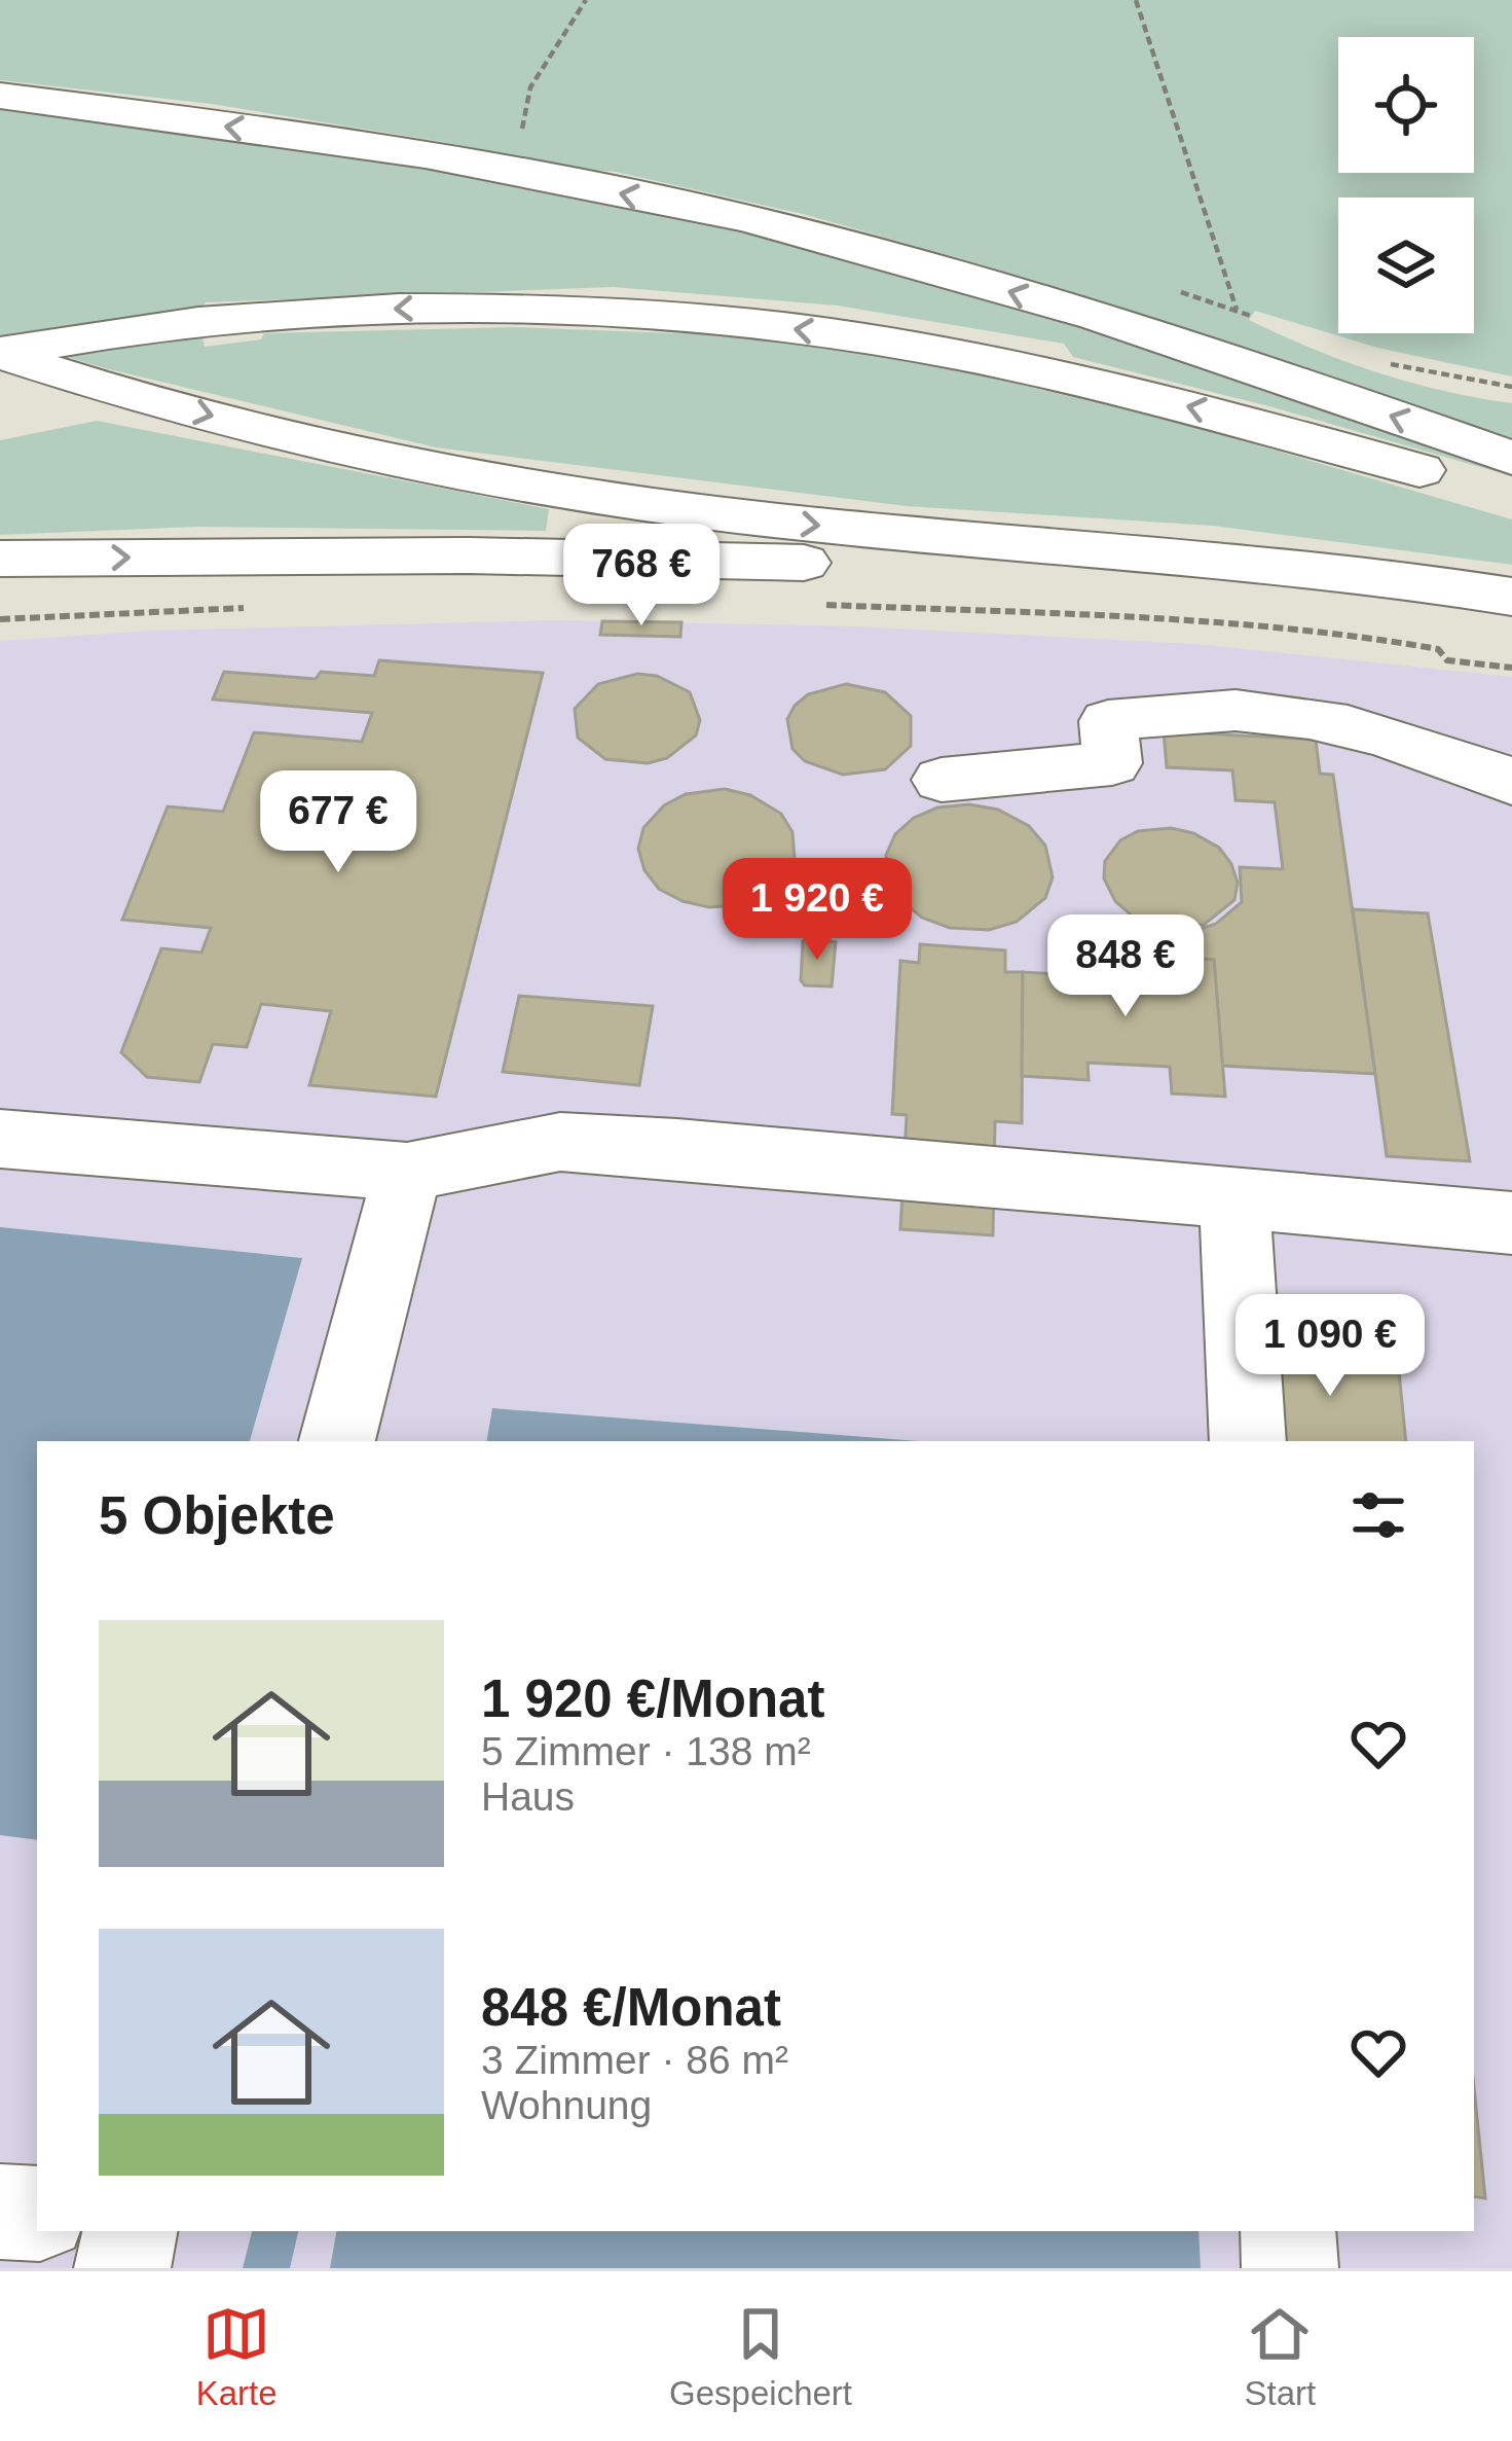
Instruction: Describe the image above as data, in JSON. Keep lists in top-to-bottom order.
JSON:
{
  "page": {
    "price": [
      "768 €",
      "677 €",
      "1 920 €",
      "848 €",
      "1 090 €"
    ],
    "heading": "5 Objekte",
    "list": [
      {
        "name": "1 920 €/Monat",
        "note": "5 Zimmer · 138 m² · Haus"
      },
      {
        "name": "848 €/Monat",
        "note": "3 Zimmer · 86 m² · Wohnung"
      }
    ],
    "tabs": ["Karte", "Gespeichert", "Start"]
  }
}
